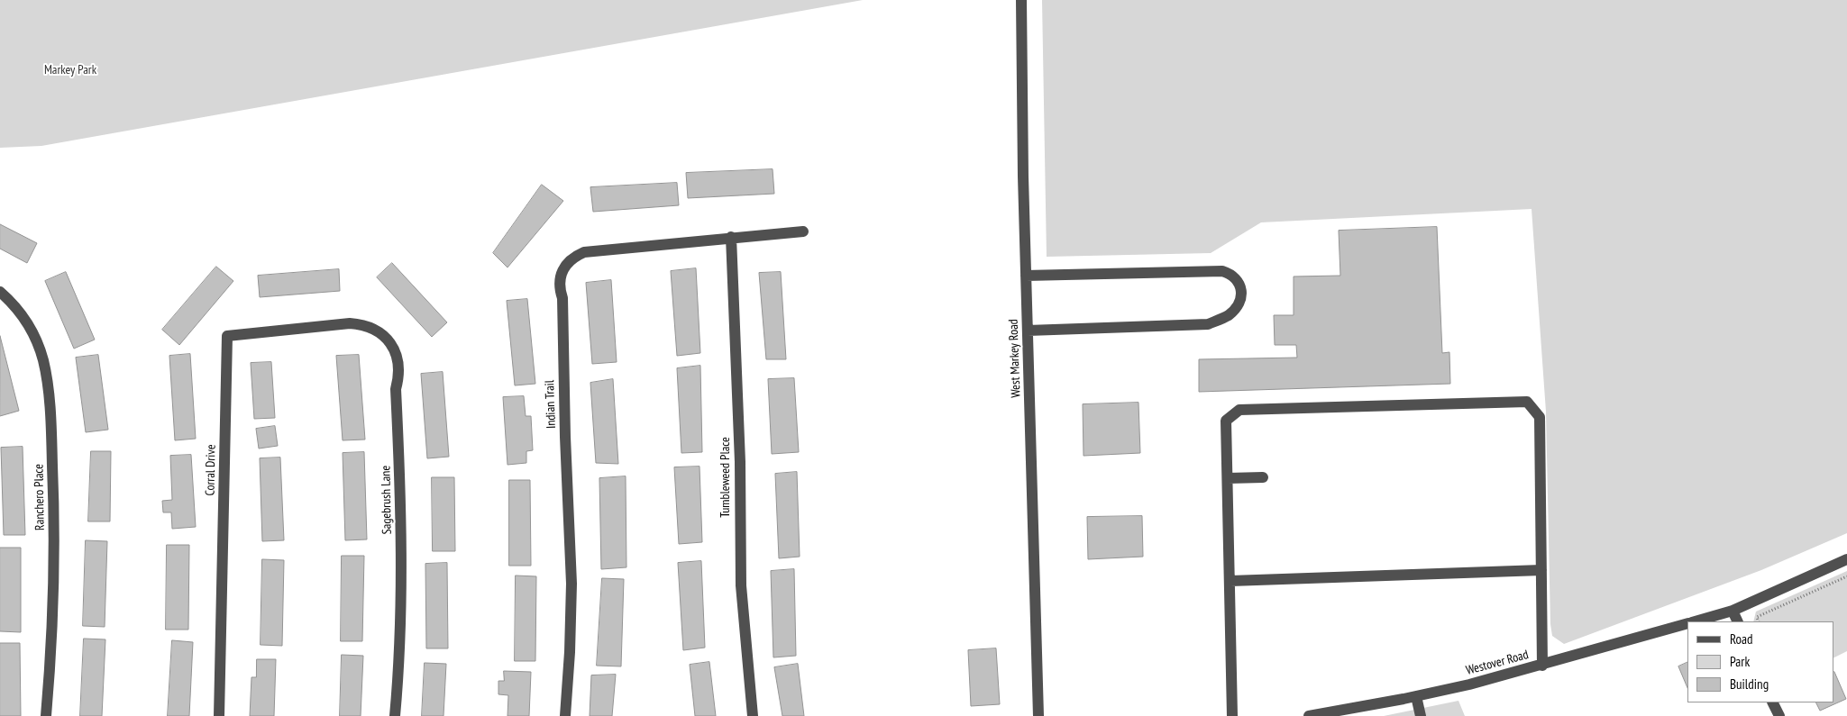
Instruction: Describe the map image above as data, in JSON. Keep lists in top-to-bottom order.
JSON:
{
  "streets": {
    "street": [
      "West Markey Road",
      "Indian Trail",
      "Corral Drive",
      "Tumbleweed Place",
      "Ranchero Place",
      "Sagebrush Lane",
      "Westover Road"
    ]
  },
  "crossings": [
    ["Indian Trail", "Tumbleweed Place"],
    ["Corral Drive", "Sagebrush Lane"]
  ],
  "parks": ["Markey Park"],
  "legend": ["Road", "Park", "Building"]
}
